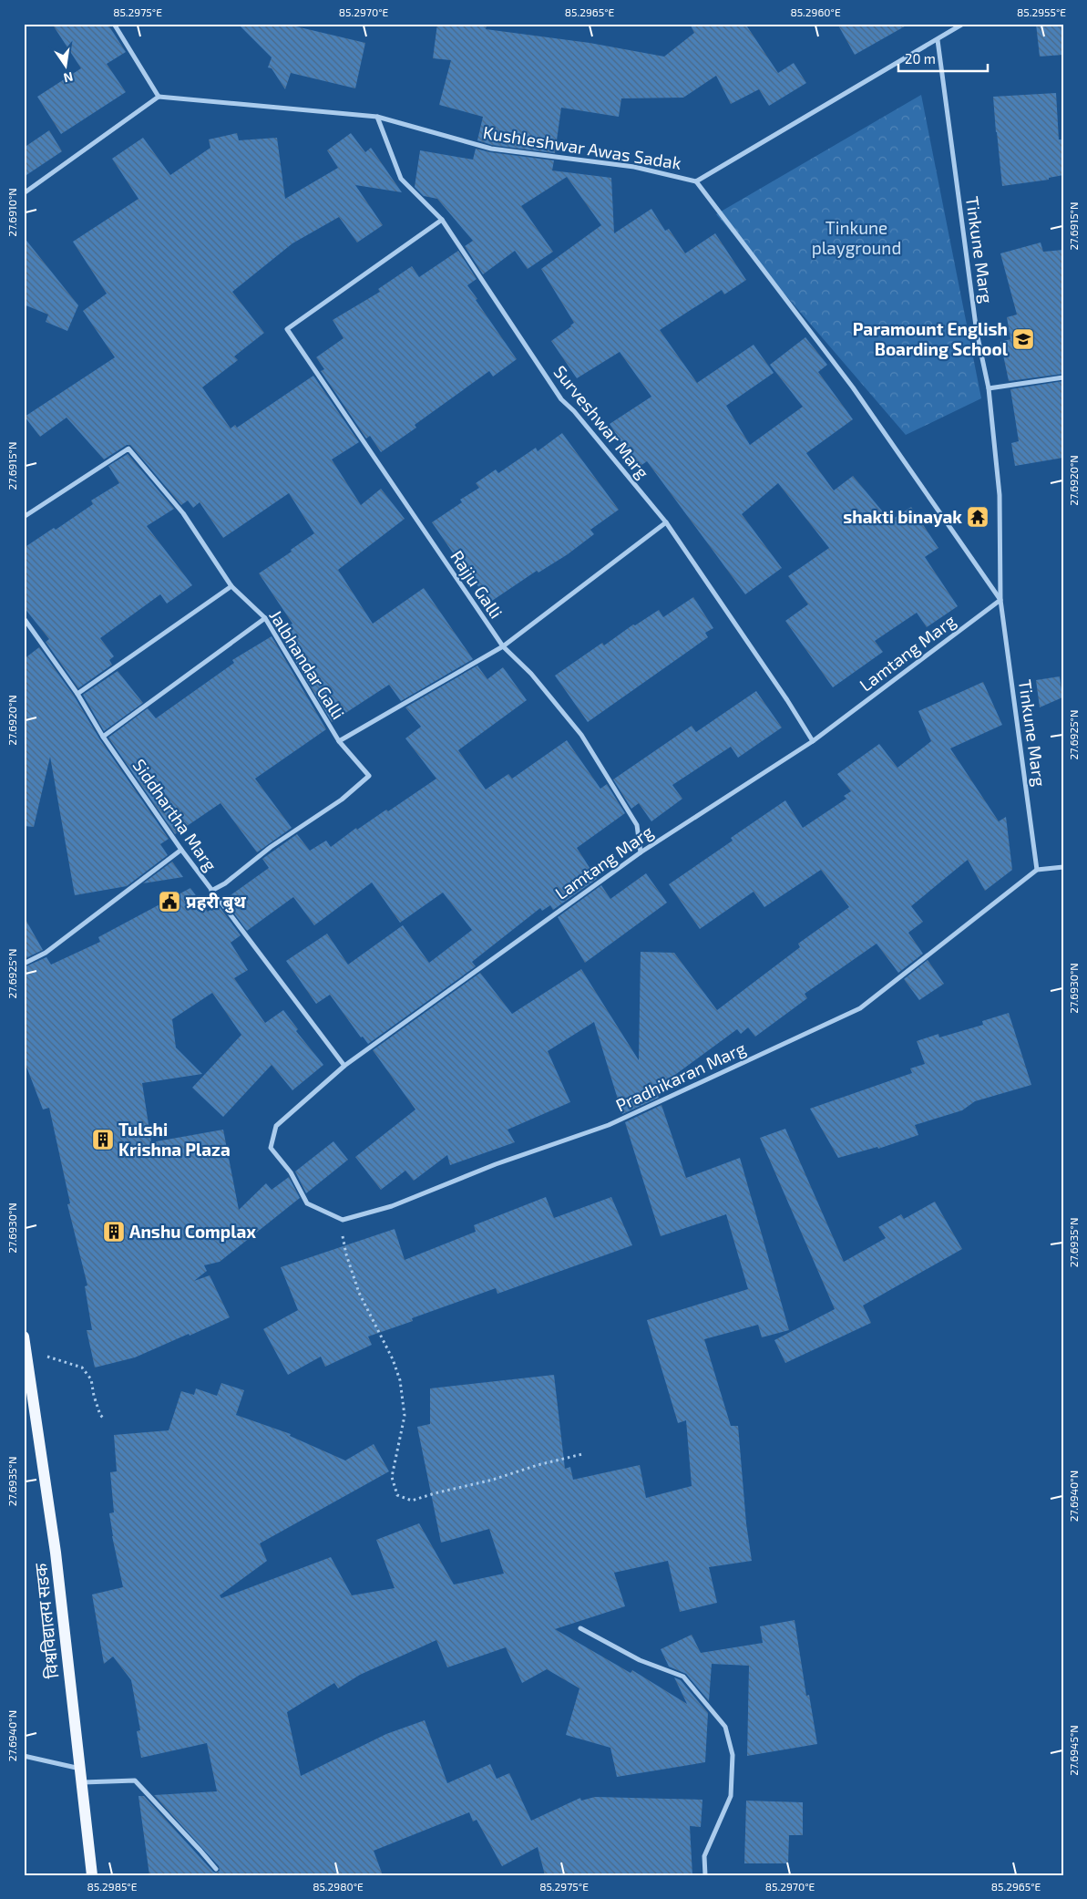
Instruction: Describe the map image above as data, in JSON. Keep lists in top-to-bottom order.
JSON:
{
  "streets": {
    "main road": ["विश्वविद्यालय सडक"],
    "street": [
      "Kushleshwar Awas Sadak",
      "Tinkune Marg",
      "Surveshwar Marg",
      "Rajju Galli",
      "Lamtang Marg",
      "Jalbhandar Galli",
      "Siddhartha Marg",
      "Pradhikaran Marg"
    ]
  },
  "crossings": [
    ["Kushleshwar Awas Sadak", "Tinkune Marg"],
    ["Kushleshwar Awas Sadak", "Surveshwar Marg"],
    ["Tinkune Marg", "Lamtang Marg"],
    ["Tinkune Marg", "Pradhikaran Marg"],
    ["Surveshwar Marg", "Rajju Galli"],
    ["Surveshwar Marg", "Lamtang Marg"],
    ["Rajju Galli", "Lamtang Marg"],
    ["Lamtang Marg", "Siddhartha Marg"],
    ["Lamtang Marg", "Pradhikaran Marg"],
    ["Jalbhandar Galli", "Siddhartha Marg"]
  ],
  "parks": ["Tinkune playground"],
  "places": {
    "school or university": ["Paramount English Boarding School"],
    "temple": ["shakti binayak"],
    "public building": ["प्रहरी बुथ"],
    "building": ["Tulshi Krishna Plaza", "Anshu Complax"]
  },
  "scale_bar": "20 m",
  "north": "bottom",
  "coordinates": [
    "85.2975°E",
    "85.2970°E",
    "85.2965°E",
    "85.2960°E",
    "85.2955°E",
    "27.6910°N",
    "27.6915°N",
    "27.6920°N",
    "27.6925°N",
    "27.6930°N",
    "27.6935°N",
    "27.6940°N",
    "27.6945°N",
    "85.2985°E",
    "85.2980°E"
  ]
}
